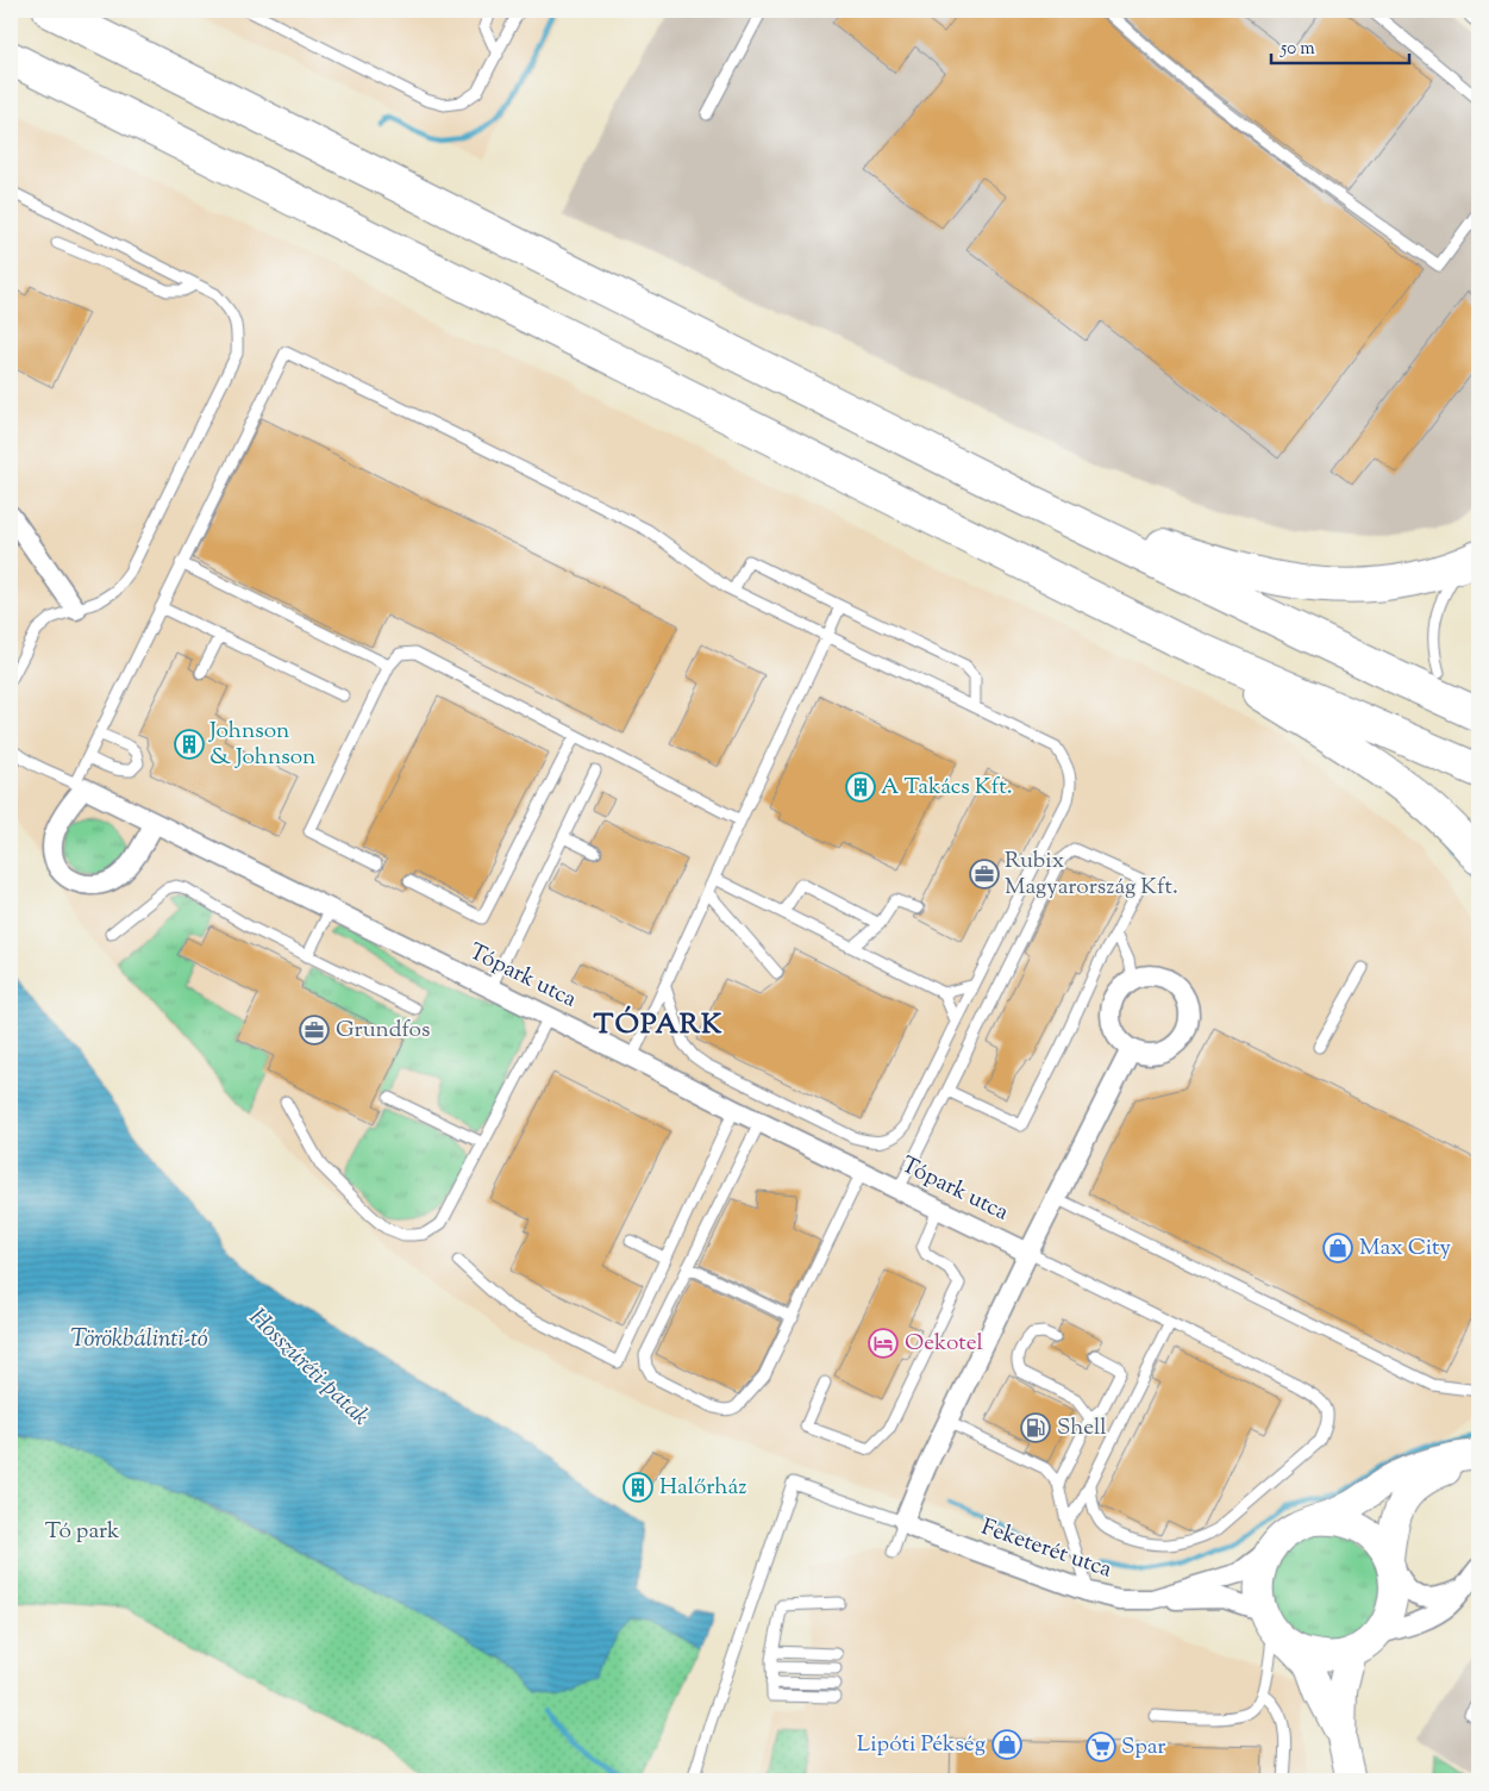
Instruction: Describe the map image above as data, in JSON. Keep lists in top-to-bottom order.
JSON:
{
  "streets": {
    "street": ["Tópark utca", "Feketerét utca"]
  },
  "districts": ["TÓPARK"],
  "water": ["Törökbálinti-tó", "Hosszúréti-patak"],
  "parks": ["Tó park"],
  "places": {
    "building": ["Johnson & Johnson", "A Takács Kft.", "Halőrház"],
    "office": ["Rubix Magyarország Kft.", "Grundfos"],
    "shop": ["Max City", "Lipóti Pékség"],
    "hotel": ["Oekotel"],
    "fuel station": ["Shell"],
    "supermarket": ["Spar"]
  },
  "scale_bar": "50 m"
}
